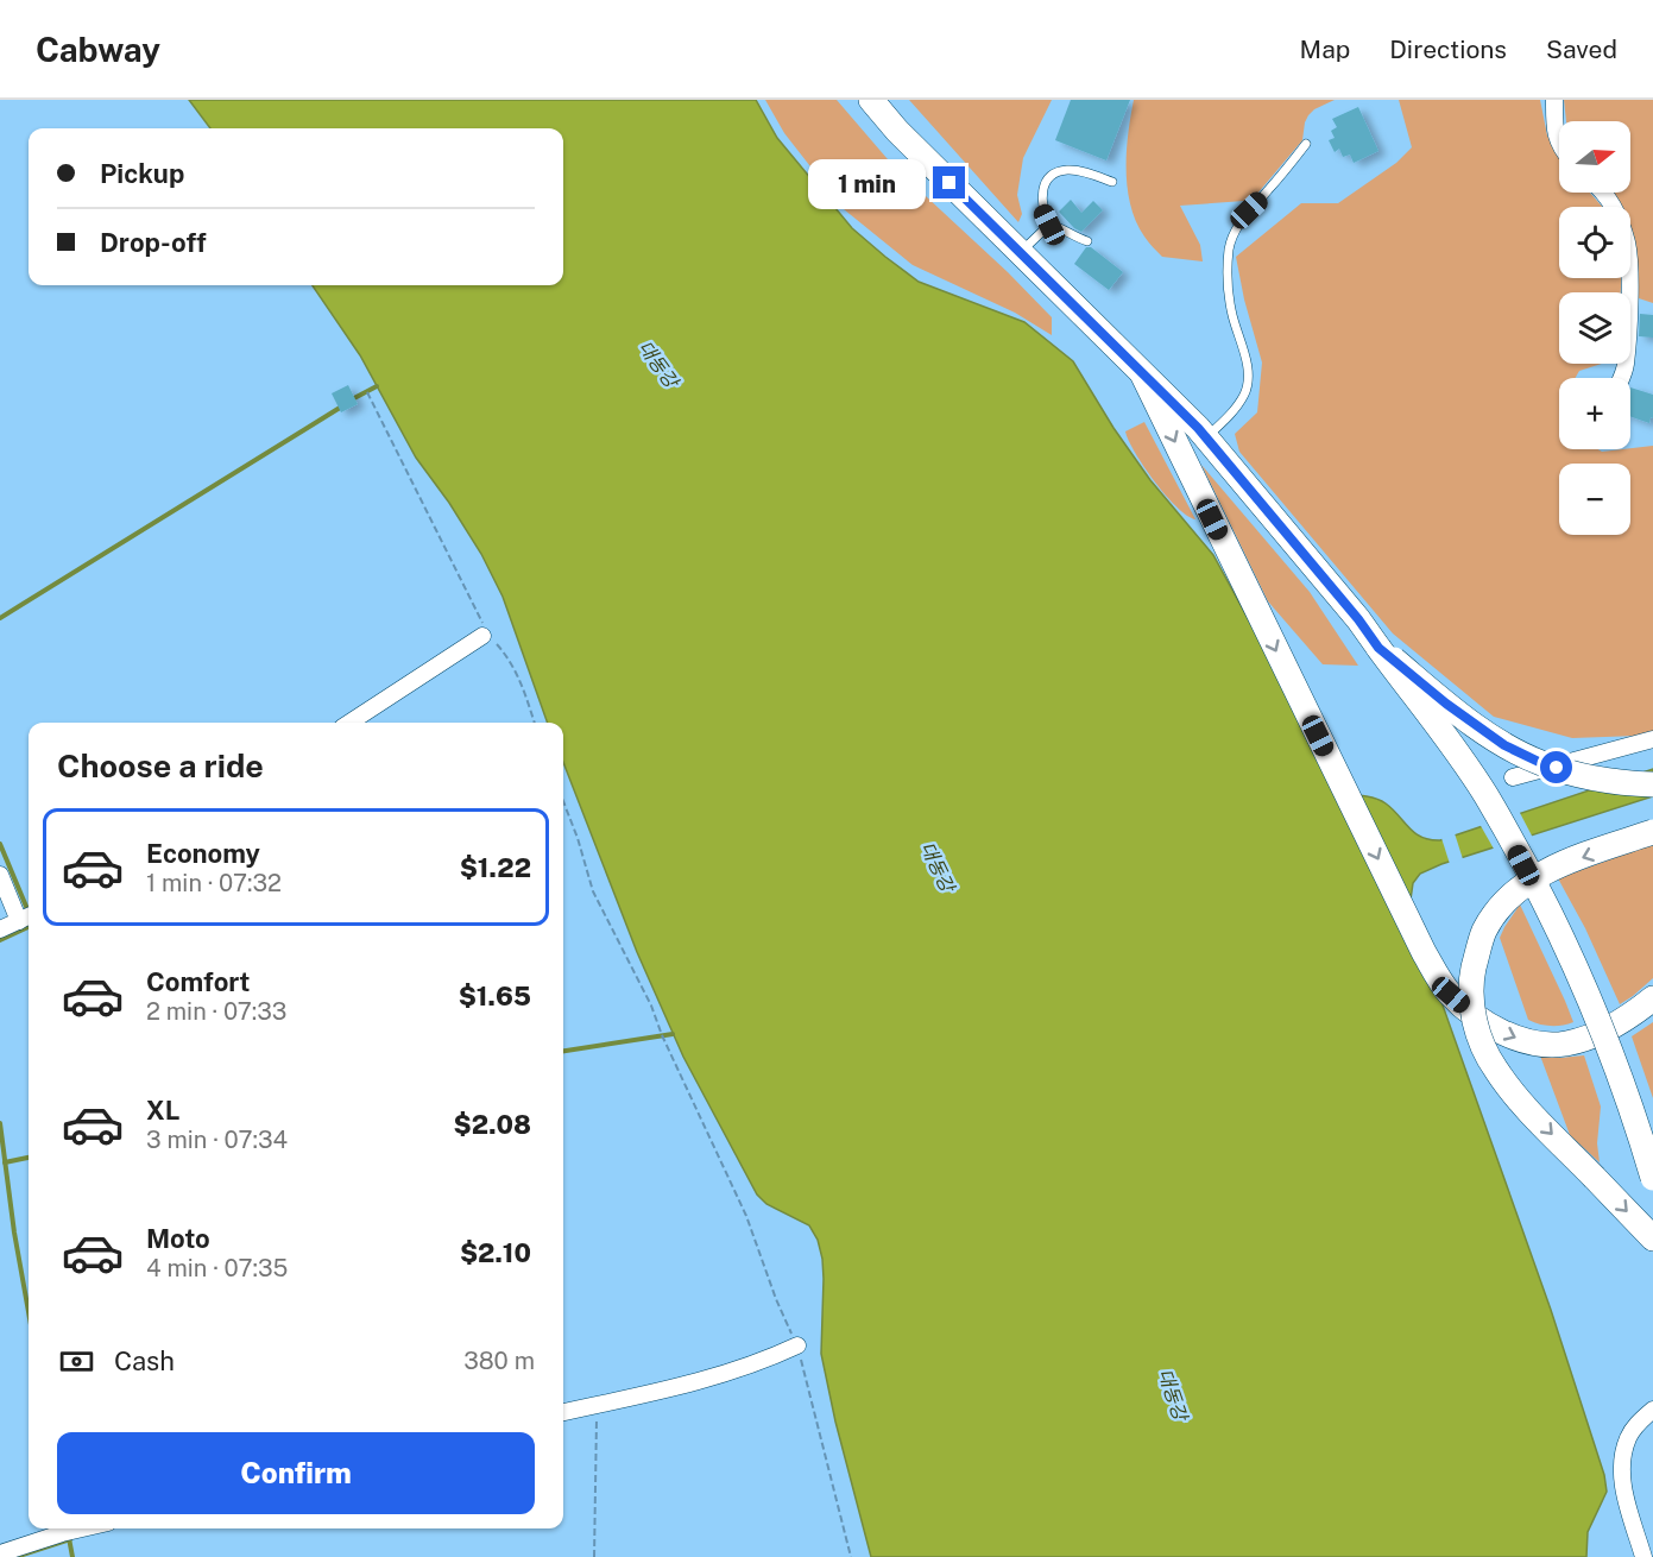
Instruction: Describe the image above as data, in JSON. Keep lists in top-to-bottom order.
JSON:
{
  "water": ["대동강"],
  "north": "right",
  "page": {
    "header": "Cabway",
    "nav": ["Map", "Directions", "Saved"],
    "map_buttons": ["+", "−"],
    "banner": ["Pickup", "Drop-off"],
    "bubble": "1 min",
    "heading": "Choose a ride",
    "list": [
      {
        "name": "Economy",
        "note": "1 min · 07:32",
        "value": "$1.22"
      },
      {
        "name": "Comfort",
        "note": "2 min · 07:33",
        "value": "$1.65"
      },
      {
        "name": "XL",
        "note": "3 min · 07:34",
        "value": "$2.08"
      },
      {
        "name": "Moto",
        "note": "4 min · 07:35",
        "value": "$2.10"
      }
    ],
    "pay": ["Cash", "380 m"],
    "buttons": "Confirm"
  }
}
